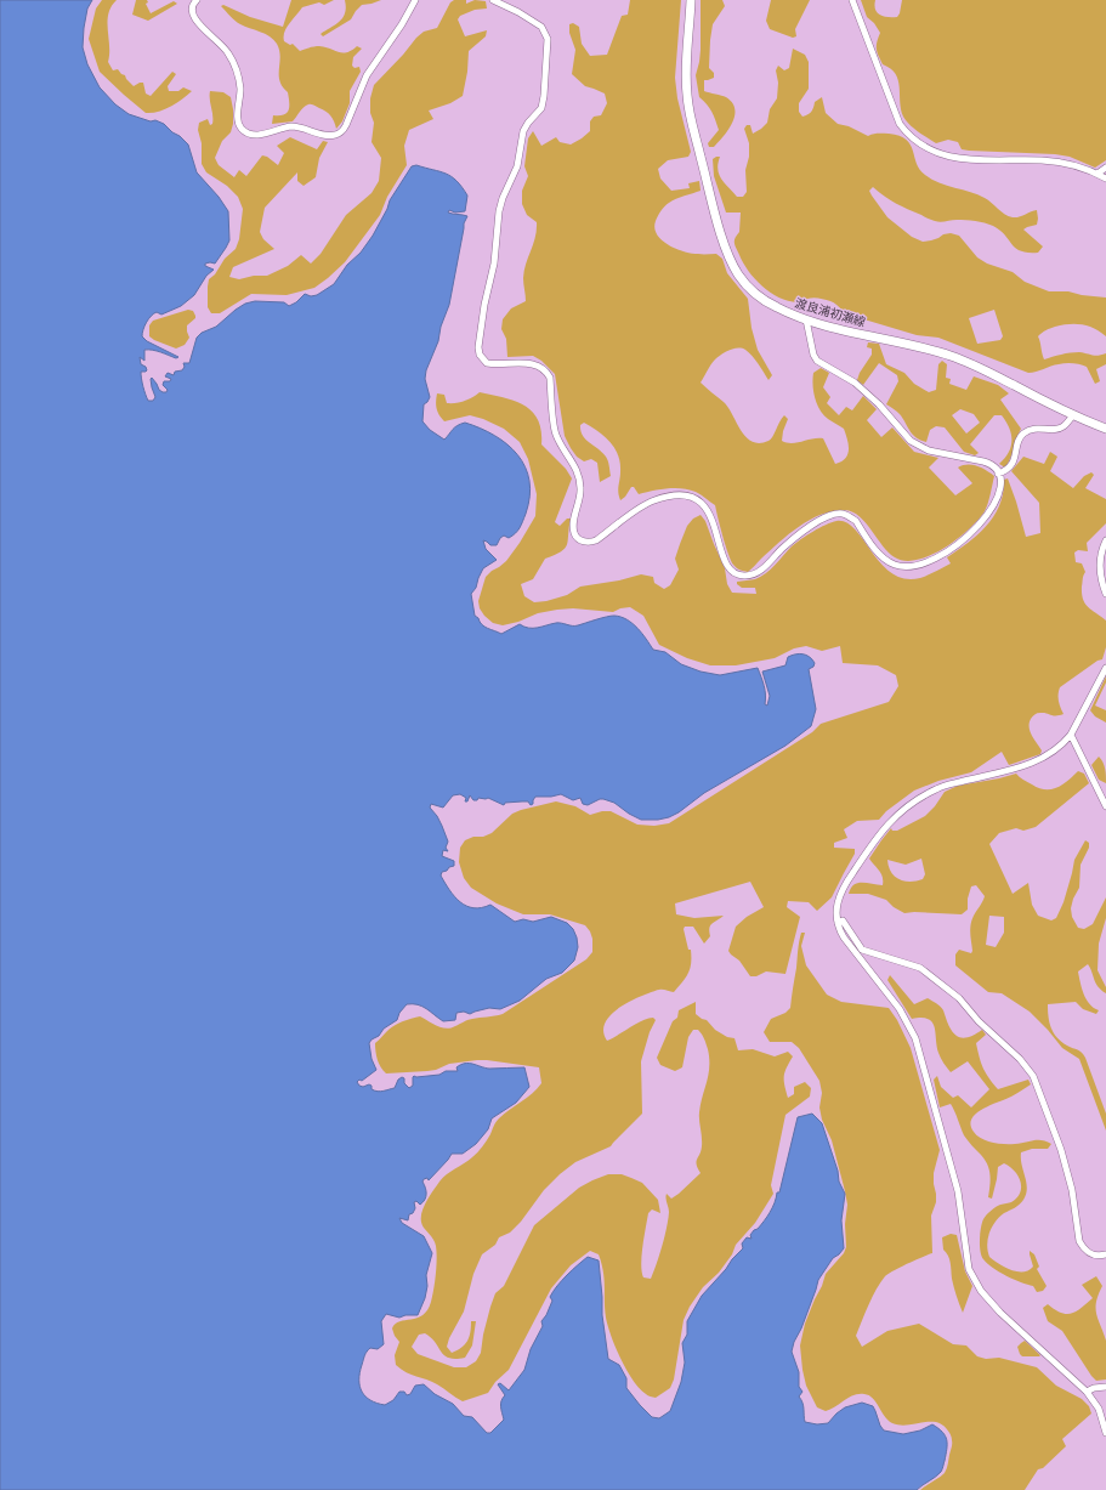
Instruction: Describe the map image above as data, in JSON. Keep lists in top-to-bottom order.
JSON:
{
  "streets": {
    "main road": ["渡良浦初瀬線"]
  }
}
